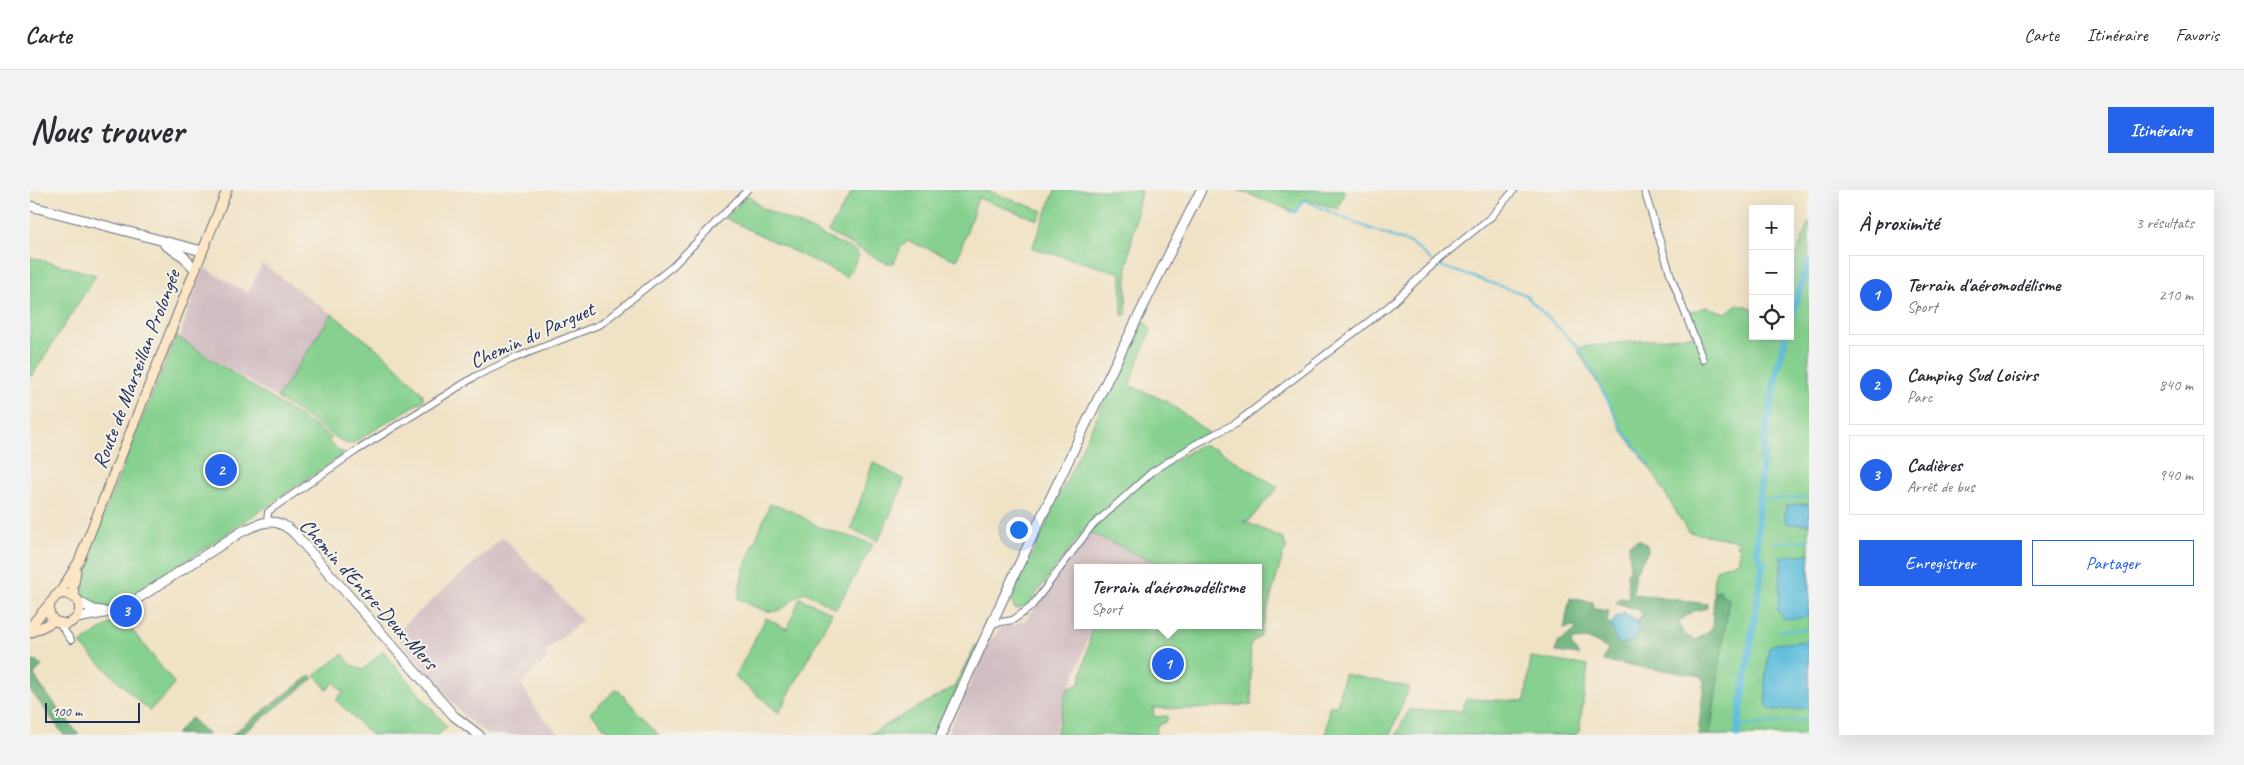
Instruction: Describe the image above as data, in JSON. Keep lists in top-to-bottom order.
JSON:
{
  "streets": {
    "main road": ["Route de Marseillan Prolongée"],
    "street": ["Chemin du Parguet", "Chemin d'Entre-Deux-Mers"]
  },
  "crossings": [
    ["Chemin du Parguet", "Chemin d'Entre-Deux-Mers"],
    ["Route de Marseillan Prolongée", "Chemin d'Entre-Deux-Mers"]
  ],
  "scale_bar": "100 m",
  "page": {
    "header": "Carte",
    "nav": ["Carte", "Itinéraire", "Favoris"],
    "buttons": [
      "Itinéraire",
      ["Enregistrer", "Partager"]
    ],
    "title": "Nous trouver",
    "heading": ["À proximité", "3 résultats"],
    "map_buttons": ["+", "−"],
    "list": [
      {
        "mark": "1",
        "name": "Terrain d'aéromodélisme",
        "note": "Sport",
        "value": "210 m"
      },
      {
        "mark": "2",
        "name": "Camping Sud Loisirs",
        "note": "Parc",
        "value": "840 m"
      },
      {
        "mark": "3",
        "name": "Cadières",
        "note": "Arrêt de bus",
        "value": "940 m"
      }
    ],
    "pins": ["2", "3", "1"],
    "popup": ["Terrain d'aéromodélisme", "Sport"],
    "scale": "100 m"
  }
}
